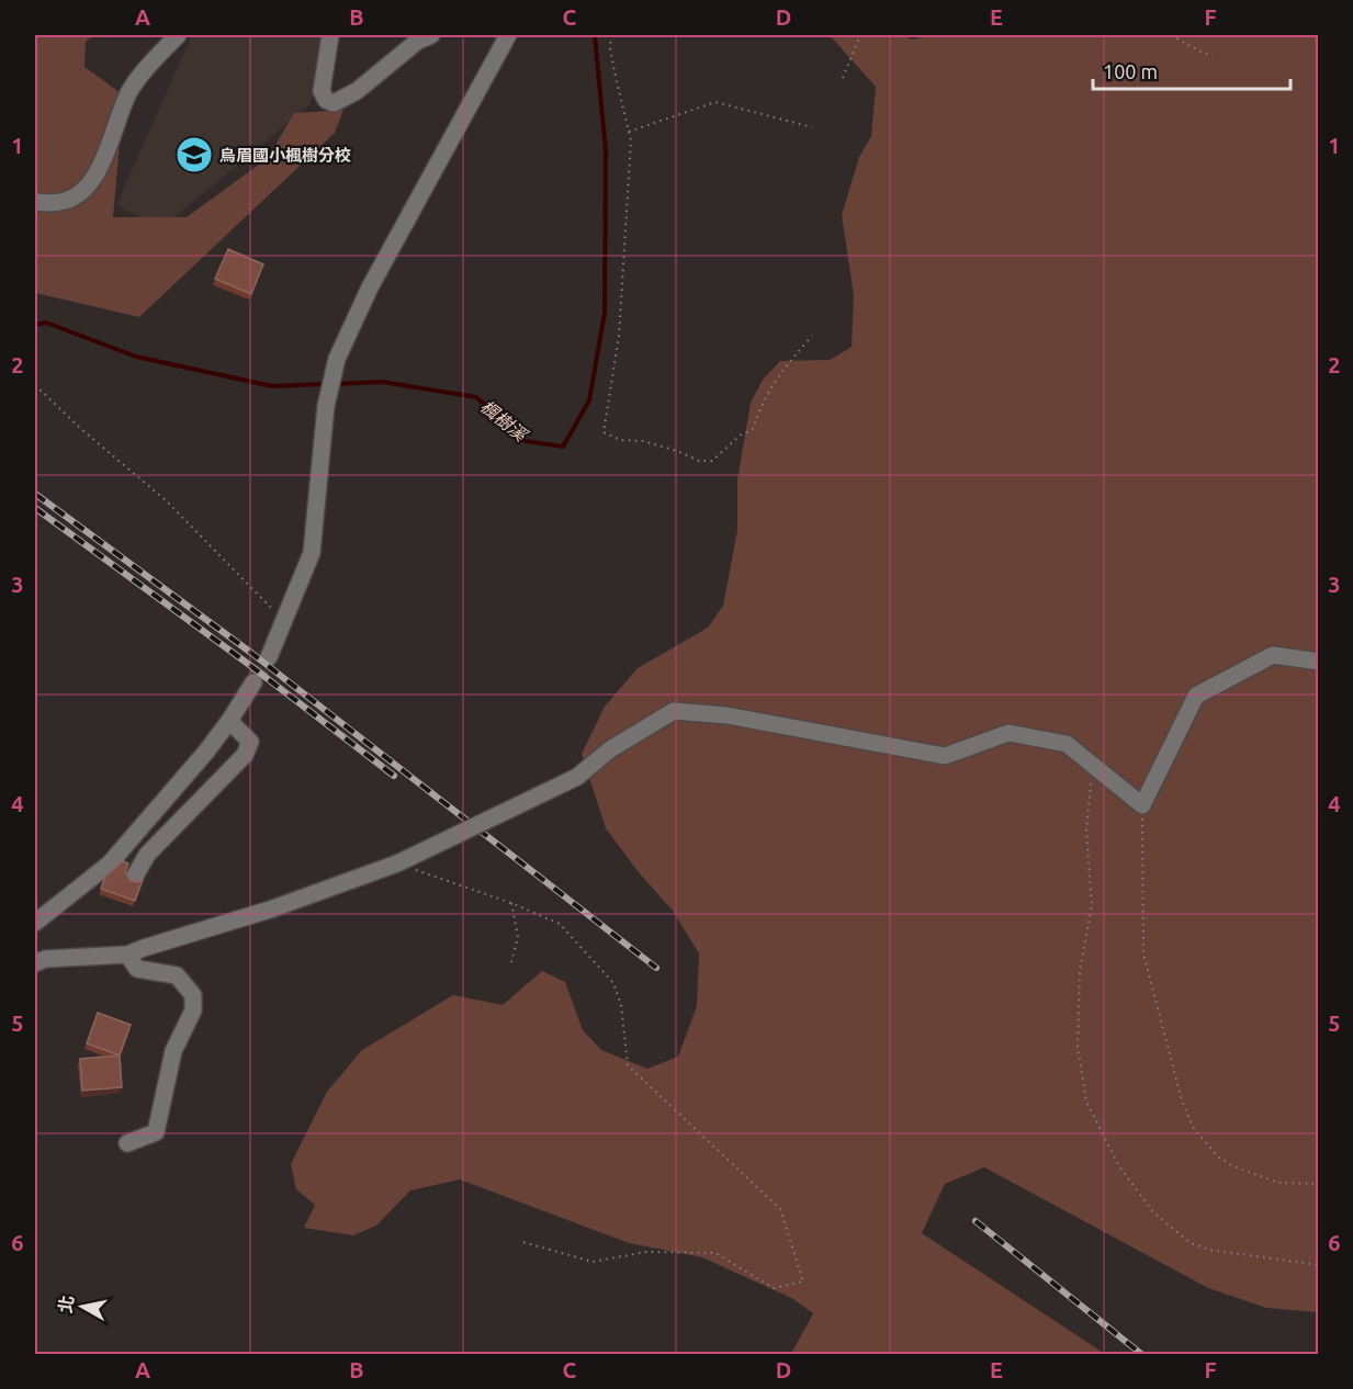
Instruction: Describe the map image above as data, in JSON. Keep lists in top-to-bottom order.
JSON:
{
  "water": ["楓樹溪"],
  "places": {
    "school or university": ["烏眉國小楓樹分校"]
  },
  "scale_bar": "100 m",
  "north": "left",
  "grid": {
    "columns": [
      "A",
      "B",
      "C",
      "D",
      "E",
      "F"
    ],
    "rows": [
      "1",
      "2",
      "3",
      "4",
      "5",
      "6"
    ]
  }
}
